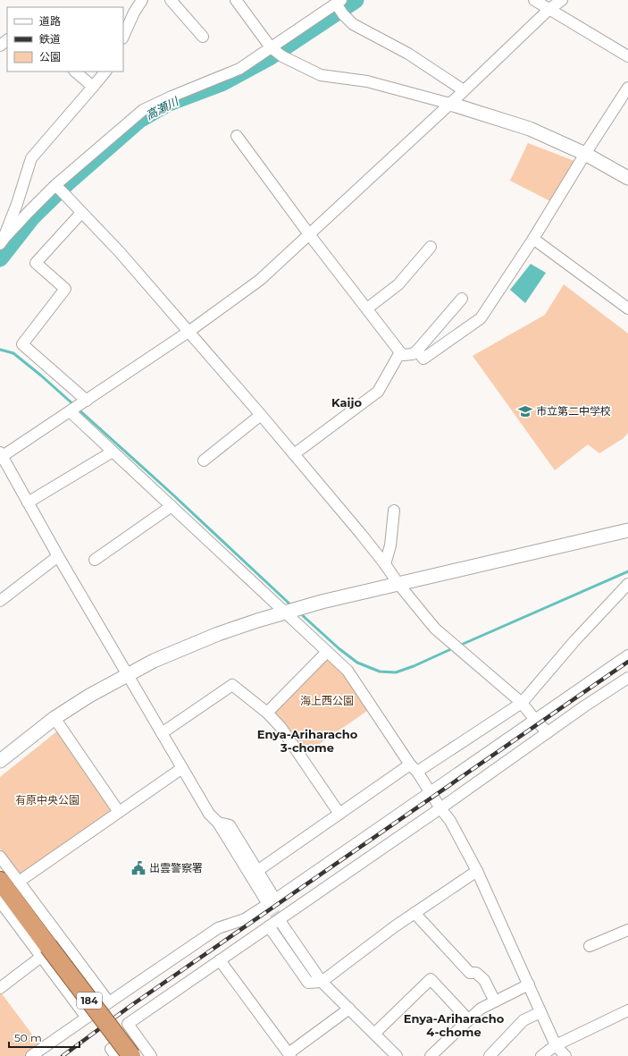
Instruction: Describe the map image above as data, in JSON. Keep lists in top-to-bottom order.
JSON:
{
  "streets": {
    "highway": ["184"]
  },
  "districts": ["Kaijo", "Enya-Ariharacho 3-chome", "Enya-Ariharacho 4-chome"],
  "water": ["高瀬川"],
  "parks": ["海上西公園", "有原中央公園"],
  "places": {
    "school or university": ["市立第二中学校"],
    "public building": ["出雲警察署"]
  },
  "legend": ["道路", "鉄道", "公園"],
  "scale_bar": "50 m"
}
